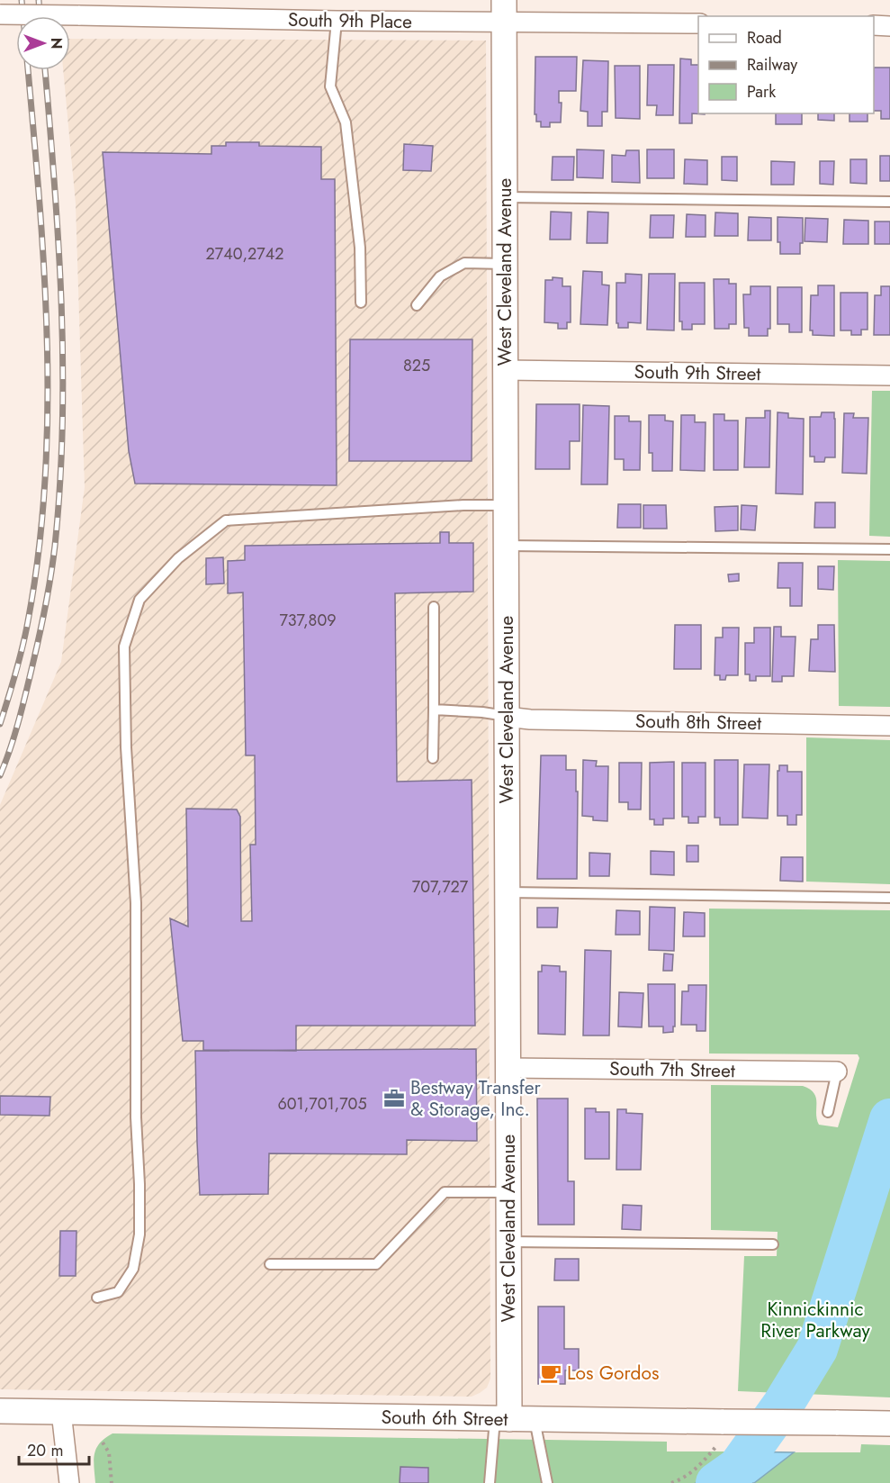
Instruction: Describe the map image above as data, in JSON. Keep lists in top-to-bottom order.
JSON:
{
  "streets": {
    "street": [
      "South 9th Place",
      "West Cleveland Avenue",
      "South 9th Street",
      "South 8th Street",
      "South 7th Street",
      "South 6th Street"
    ]
  },
  "crossings": [
    ["South 9th Place", "West Cleveland Avenue"],
    ["West Cleveland Avenue", "South 9th Street"],
    ["West Cleveland Avenue", "South 8th Street"],
    ["West Cleveland Avenue", "South 7th Street"],
    ["West Cleveland Avenue", "South 6th Street"]
  ],
  "parks": ["Kinnickinnic River Parkway"],
  "places": {
    "office": ["Bestway Transfer & Storage, Inc."],
    "cafe": ["Los Gordos"]
  },
  "house_numbers": [
    "2740,2742",
    "825",
    "737,809",
    "707,727",
    "601,701,705"
  ],
  "legend": ["Road", "Railway", "Park"],
  "scale_bar": "20 m",
  "north": "right"
}
